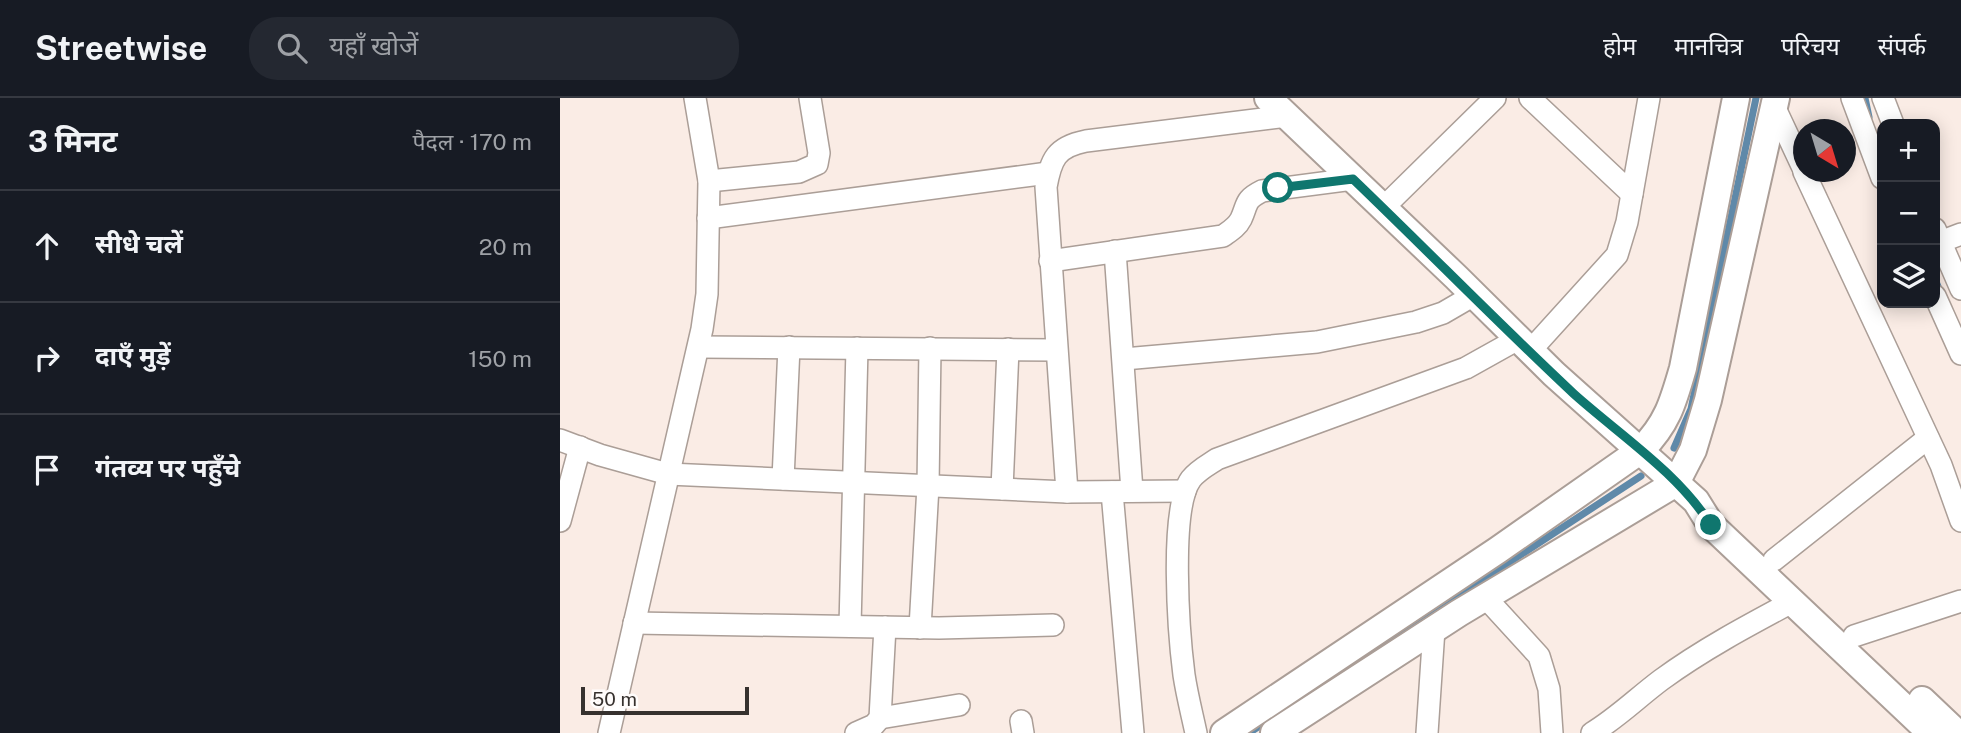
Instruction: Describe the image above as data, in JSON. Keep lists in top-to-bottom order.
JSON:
{
  "scale_bar": "50 m",
  "north": "bottom right",
  "page": {
    "header": "Streetwise",
    "search": "यहाँ खोजें",
    "nav": [
      "होम",
      "मानचित्र",
      "परिचय",
      "संपर्क"
    ],
    "heading": ["3 मिनट", "पैदल · 170 m"],
    "map_buttons": ["+", "−"],
    "list": [
      ["सीधे चलें", "20 m"],
      ["दाएँ मुड़ें", "150 m"],
      "गंतव्य पर पहुँचे"
    ],
    "scale": "50 m"
  }
}
